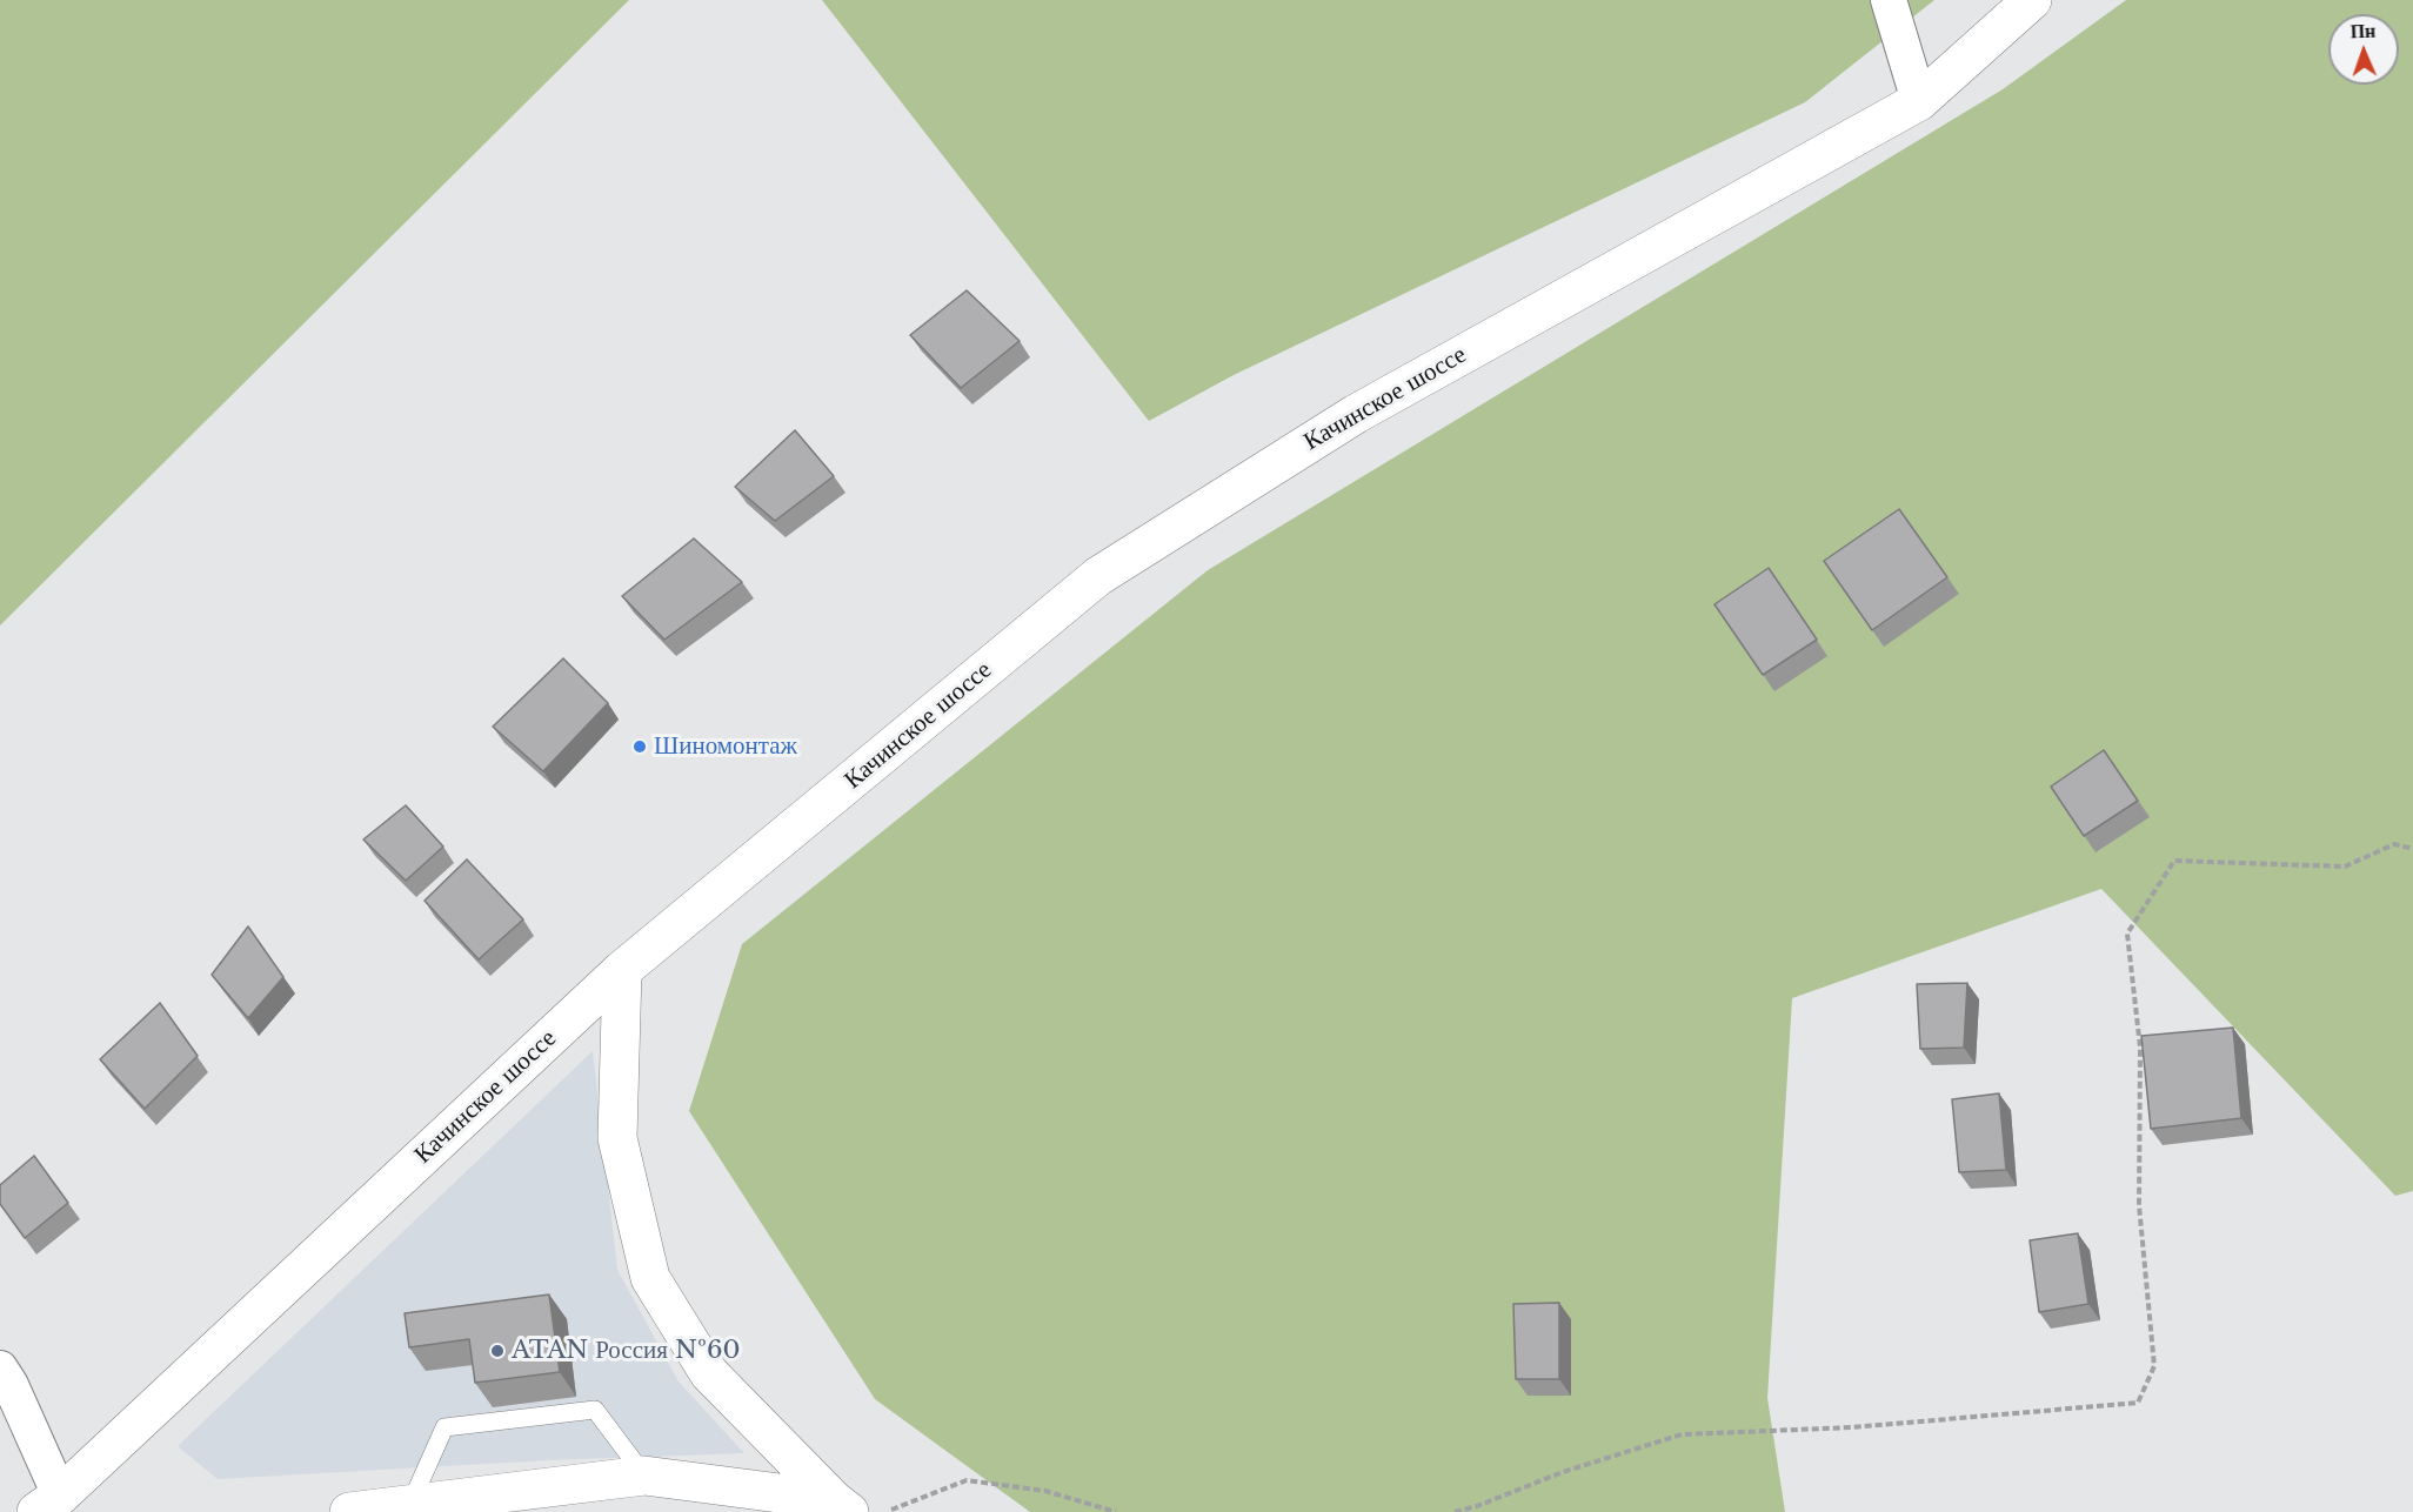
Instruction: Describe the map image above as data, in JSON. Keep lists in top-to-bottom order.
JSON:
{
  "streets": {
    "main road": ["Качинское шоссе"]
  },
  "places": ["Шиномонтаж", "ATAN Россия №60"],
  "north": "top"
}
